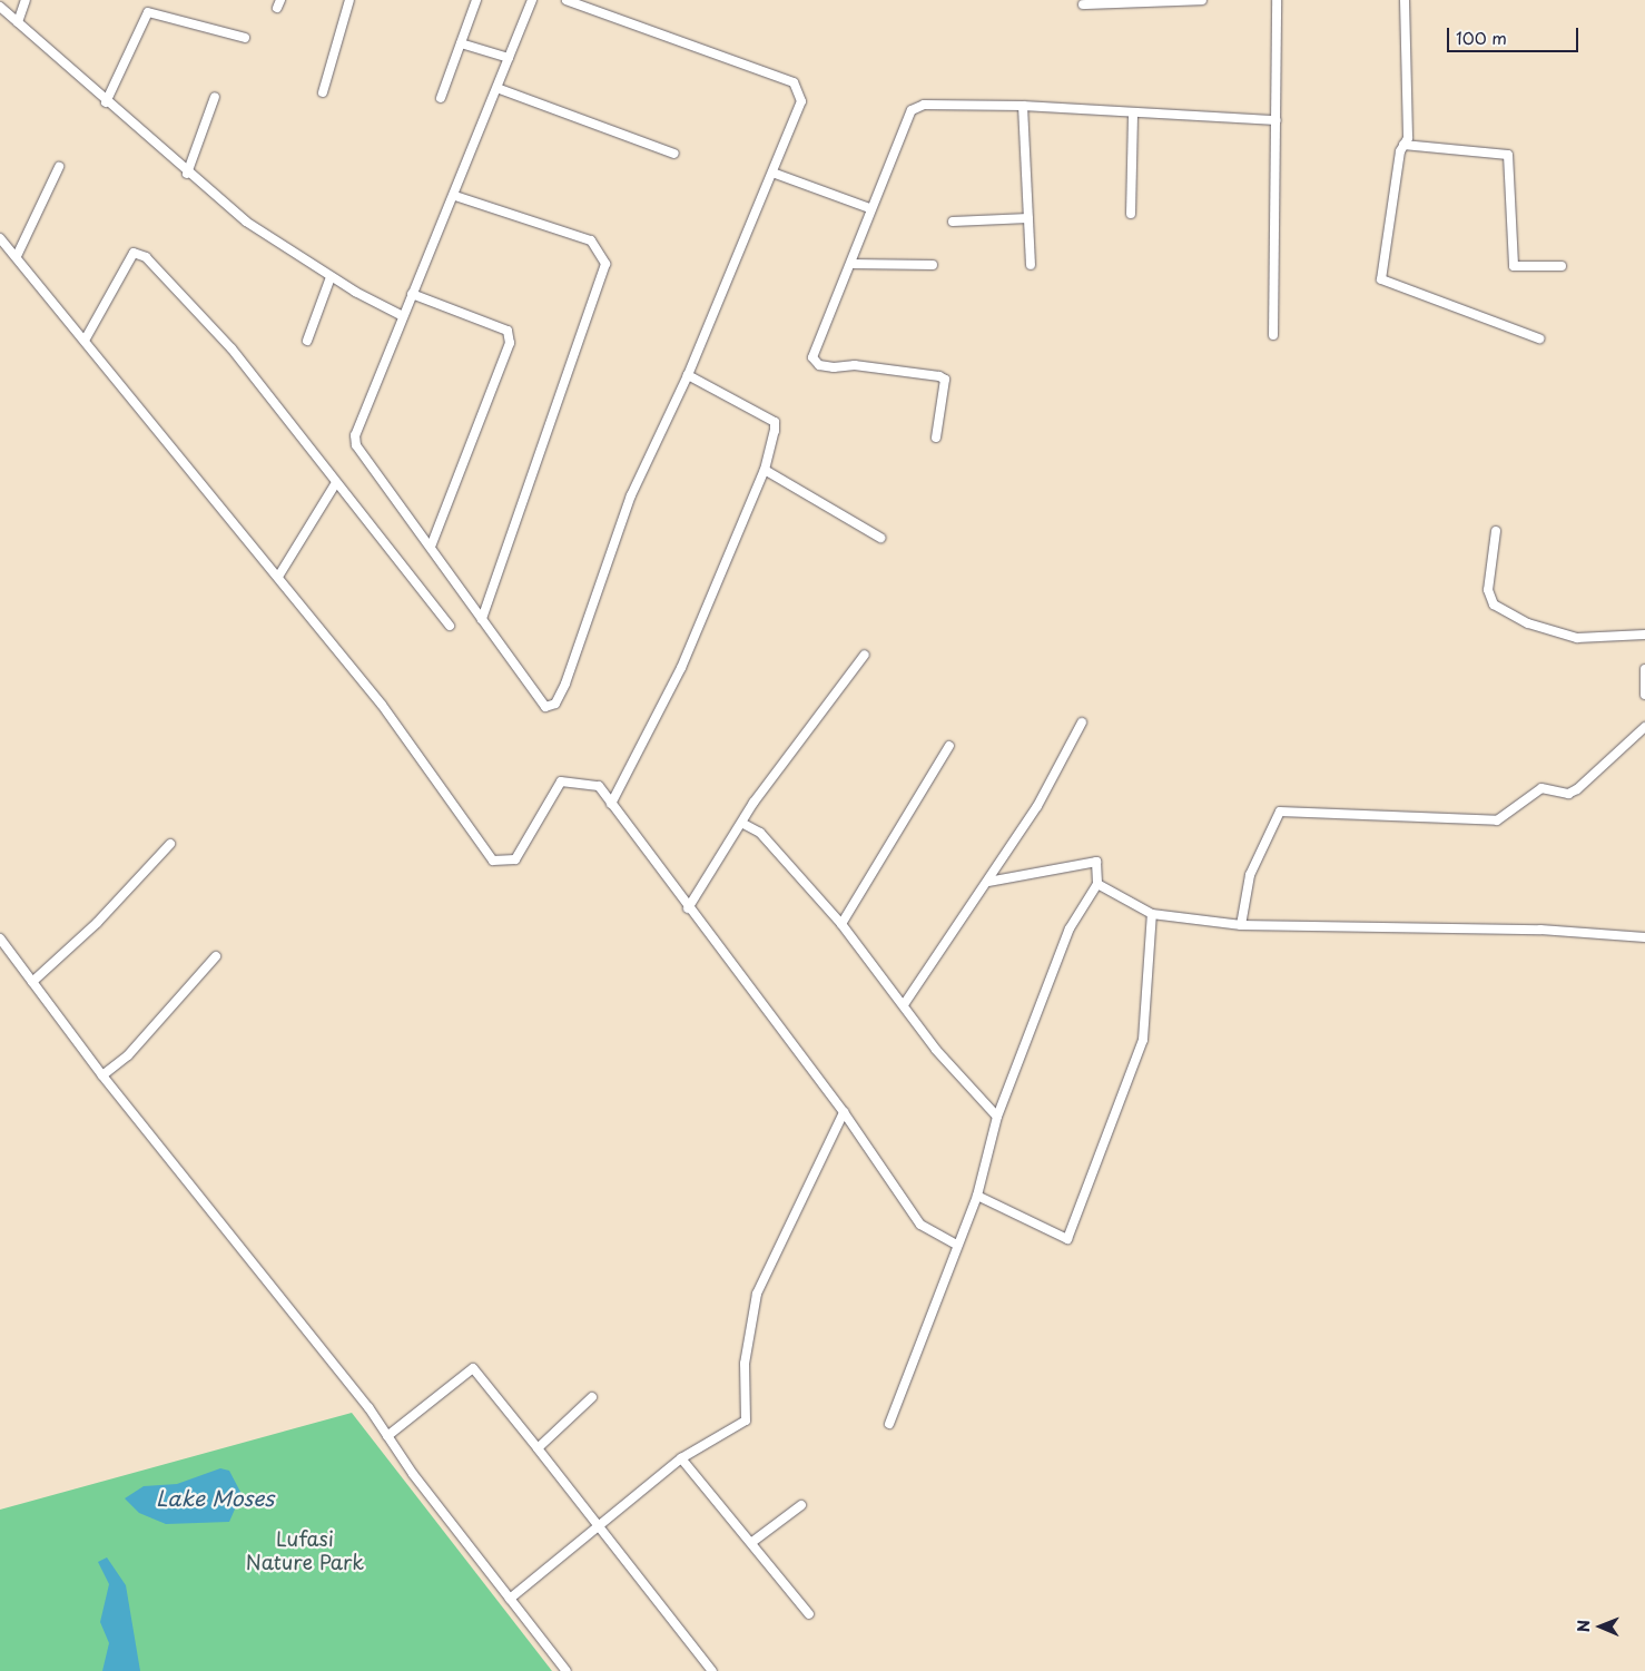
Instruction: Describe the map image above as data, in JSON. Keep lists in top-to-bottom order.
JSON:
{
  "water": ["Lake Moses"],
  "parks": ["Lufasi Nature Park"],
  "scale_bar": "100 m",
  "north": "left"
}
